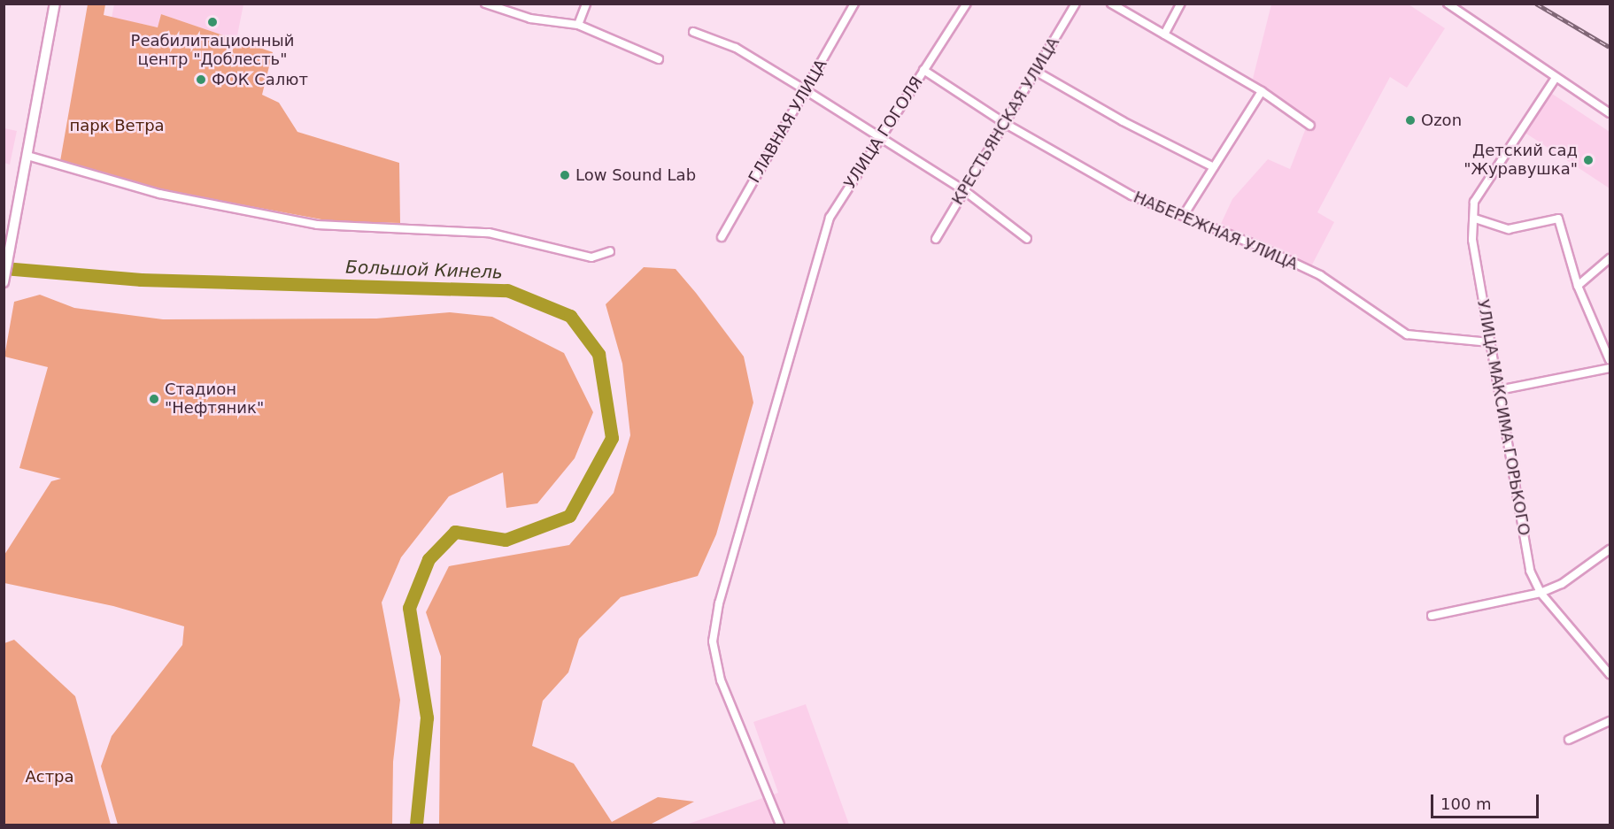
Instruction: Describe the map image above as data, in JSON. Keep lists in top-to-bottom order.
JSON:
{
  "streets": {
    "street": [
      "ГЛАВНАЯ УЛИЦА",
      "КРЕСТЬЯНСКАЯ УЛИЦА",
      "УЛИЦА ГОГОЛЯ",
      "НАБЕРЕЖНАЯ УЛИЦА",
      "УЛИЦА МАКСИМА ГОРЬКОГО"
    ]
  },
  "crossings": [
    ["КРЕСТЬЯНСКАЯ УЛИЦА", "НАБЕРЕЖНАЯ УЛИЦА"],
    ["УЛИЦА ГОГОЛЯ", "НАБЕРЕЖНАЯ УЛИЦА"],
    ["НАБЕРЕЖНАЯ УЛИЦА", "УЛИЦА МАКСИМА ГОРЬКОГО"]
  ],
  "water": ["Большой Кинель"],
  "parks": ["парк Ветра", "Астра"],
  "places": [
    "Реабилитационный центр \"Доблесть\"",
    "ФОК Салют",
    "Ozon",
    "Детский сад \"Журавушка\"",
    "Low Sound Lab",
    "Стадион \"Нефтяник\""
  ],
  "scale_bar": "100 m"
}
